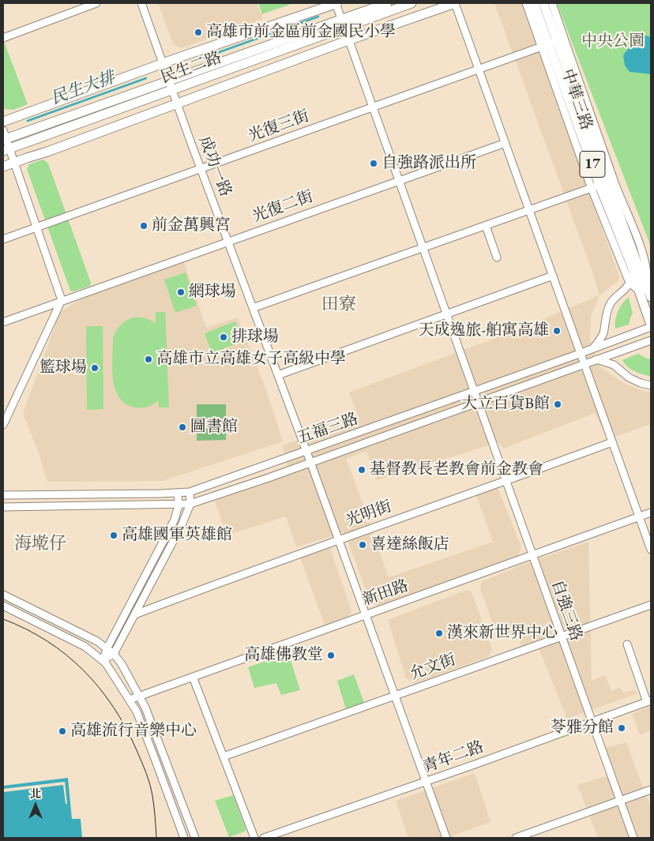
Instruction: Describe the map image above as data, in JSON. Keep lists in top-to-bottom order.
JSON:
{
  "streets": {
    "main road": ["民生二路", "中華三路", "17"],
    "street": [
      "光復三街",
      "成功一路",
      "光復二街",
      "五福三路",
      "光明街",
      "新田路",
      "自強三路",
      "允文街",
      "青年二路"
    ]
  },
  "crossings": [
    ["民生二路", "成功一路"],
    ["民生二路", "自強三路"],
    ["中華三路", "光復三街"],
    ["中華三路", "五福三路"],
    ["光復三街", "成功一路"],
    ["光復三街", "自強三路"],
    ["成功一路", "光復二街"],
    ["成功一路", "五福三路"],
    ["光復二街", "自強三路"],
    ["五福三路", "自強三路"],
    ["光明街", "自強三路"],
    ["新田路", "自強三路"],
    ["自強三路", "允文街"],
    ["自強三路", "青年二路"]
  ],
  "districts": ["田寮", "海墘仔"],
  "water": ["民生大排"],
  "parks": ["中央公園"],
  "places": [
    "高雄市前金區前金國民小學",
    "自強路派出所",
    "前金萬興宮",
    "網球場",
    "天成逸旅-舶寓高雄",
    "排球場",
    "高雄市立高雄女子高級中學",
    "籃球場",
    "大立百貨B館",
    "圖書館",
    "基督教長老教會前金教會",
    "高雄國軍英雄館",
    "喜達絲飯店",
    "漢來新世界中心",
    "高雄佛教堂",
    "苓雅分館",
    "高雄流行音樂中心"
  ],
  "north": "top"
}
